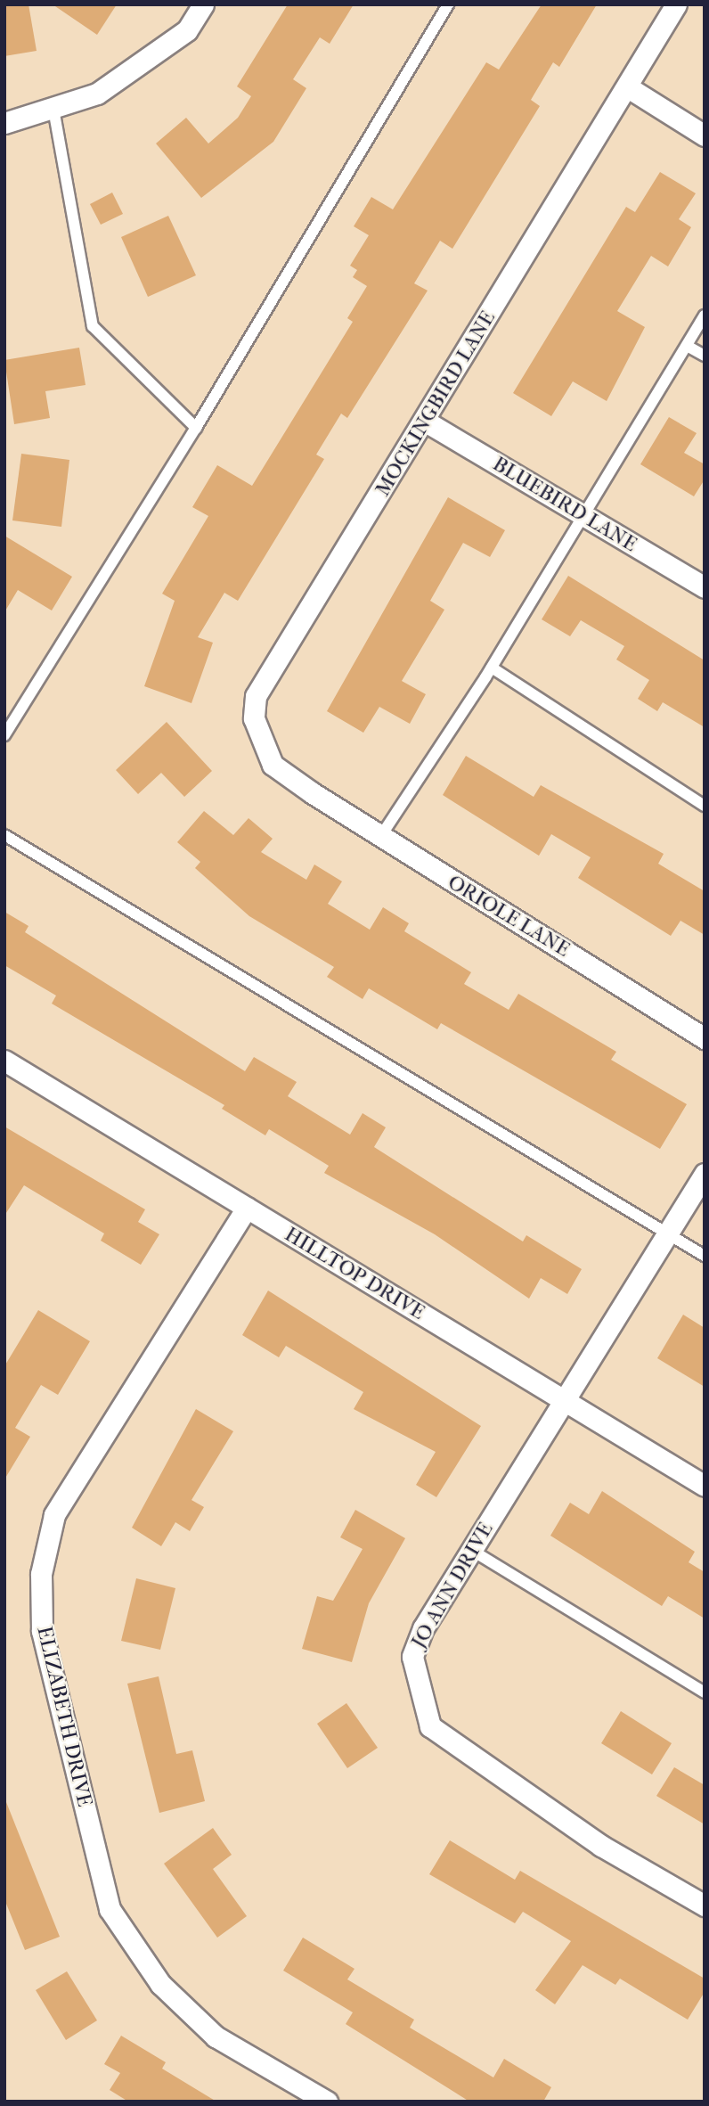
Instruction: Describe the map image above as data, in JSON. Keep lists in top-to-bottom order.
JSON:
{
  "streets": {
    "street": [
      "MOCKINGBIRD LANE",
      "BLUEBIRD LANE",
      "ORIOLE LANE",
      "HILLTOP DRIVE",
      "JO ANN DRIVE",
      "ELIZABETH DRIVE"
    ]
  },
  "crossings": [
    ["MOCKINGBIRD LANE", "BLUEBIRD LANE"],
    ["MOCKINGBIRD LANE", "ORIOLE LANE"],
    ["HILLTOP DRIVE", "JO ANN DRIVE"],
    ["HILLTOP DRIVE", "ELIZABETH DRIVE"]
  ]
}
